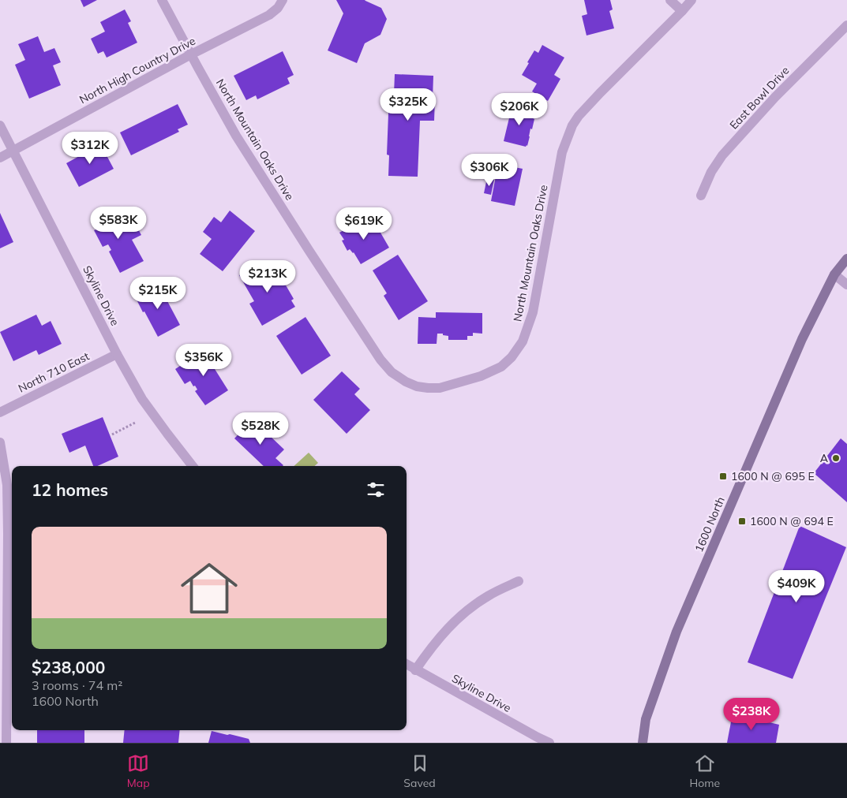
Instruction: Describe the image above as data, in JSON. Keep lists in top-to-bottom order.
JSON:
{
  "streets": {
    "main road": ["1600 North"],
    "street": [
      "North High Country Drive",
      "East Bowl Drive",
      "North Mountain Oaks Drive",
      "Skyline Drive",
      "North 710 East"
    ]
  },
  "crossings": [
    ["North High Country Drive", "North Mountain Oaks Drive"],
    ["North High Country Drive", "Skyline Drive"],
    ["Skyline Drive", "North 710 East"]
  ],
  "places": {
    "other": ["A"],
    "transit": ["1600 N @ 695 E", "1600 N @ 694 E"]
  },
  "page": {
    "price": [
      "$325K",
      "$206K",
      "$312K",
      "$306K",
      "$583K",
      "$619K",
      "$213K",
      "$215K",
      "$356K",
      "$528K",
      "$409K",
      "$238K"
    ],
    "heading": "12 homes",
    "list": [
      {
        "name": "$238,000",
        "note": "3 rooms · 74 m² · 1600 North"
      }
    ],
    "tabs": ["Map", "Saved", "Home"]
  }
}
